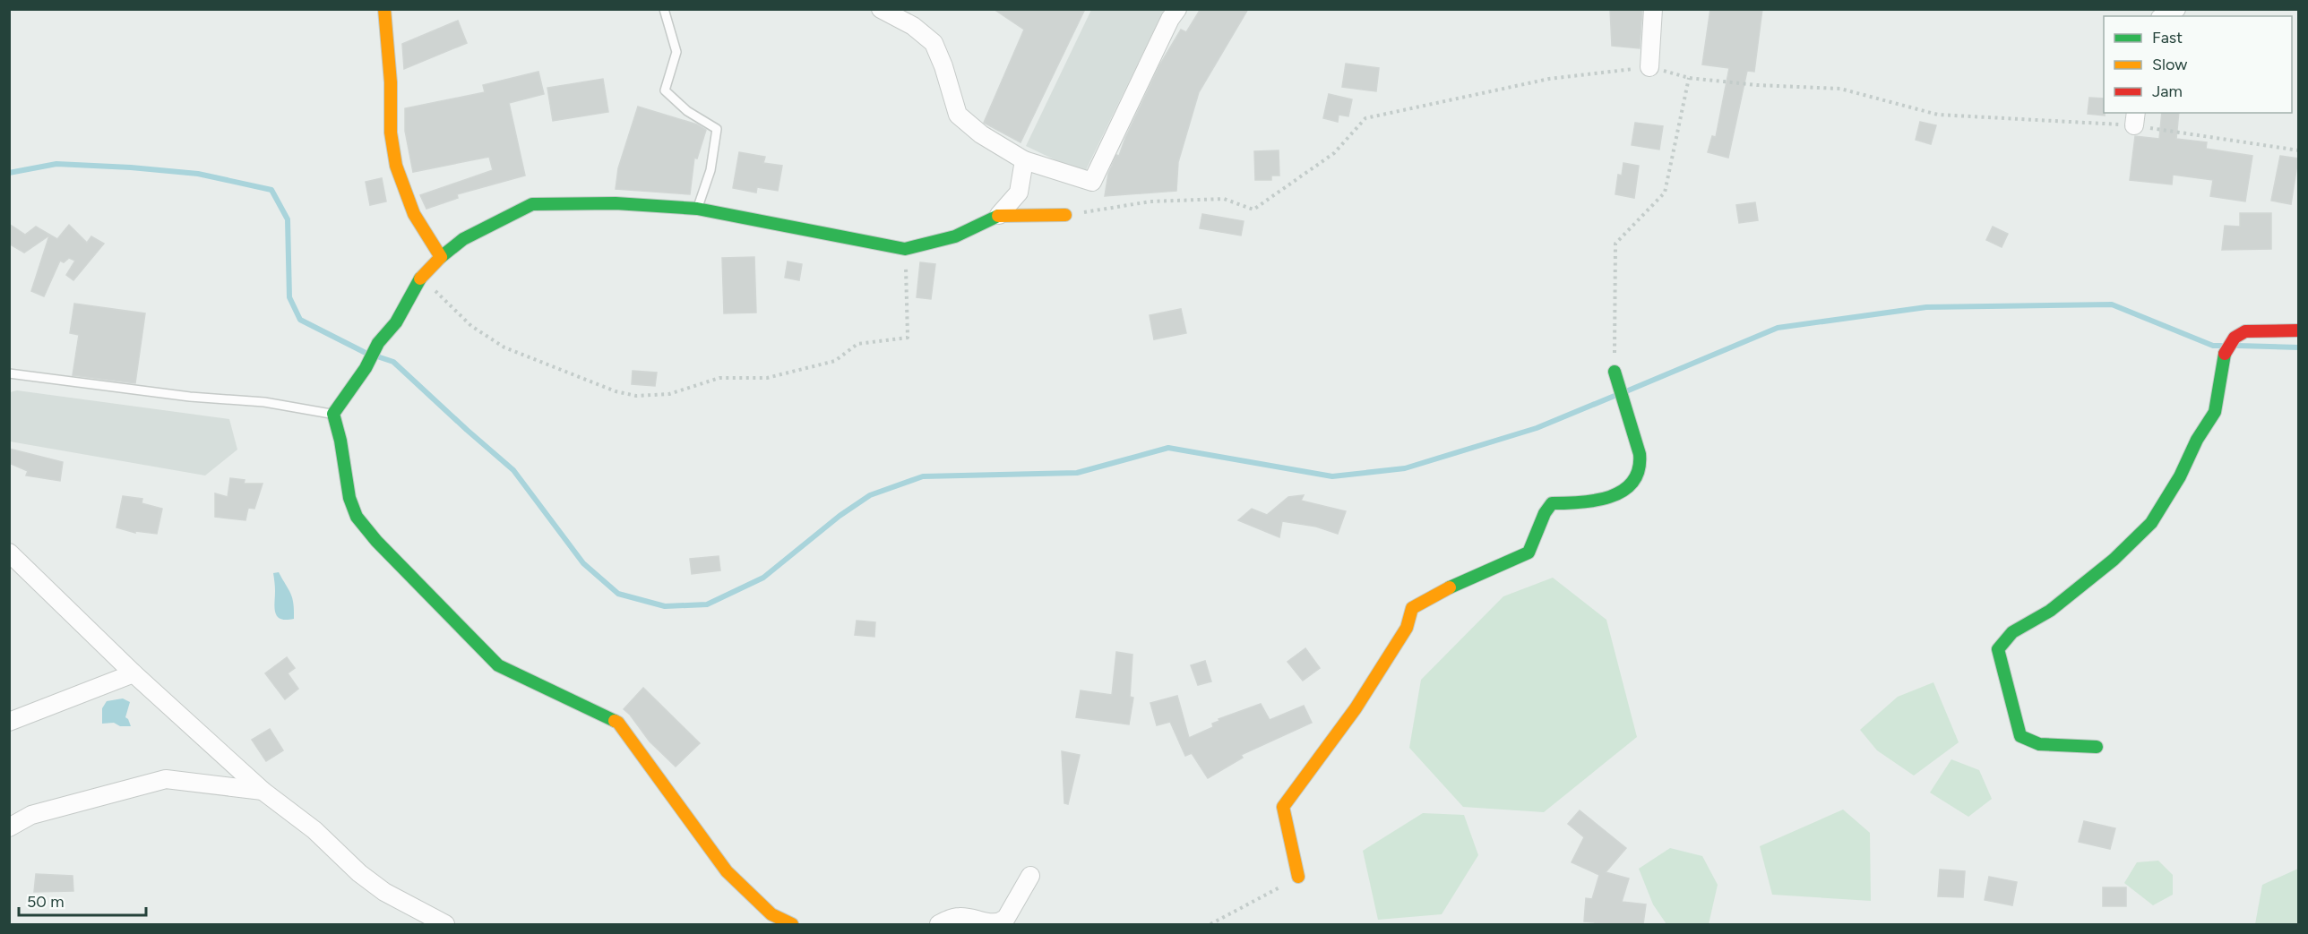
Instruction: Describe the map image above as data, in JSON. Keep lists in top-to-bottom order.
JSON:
{
  "legend": ["Fast", "Slow", "Jam"],
  "scale_bar": "50 m"
}
